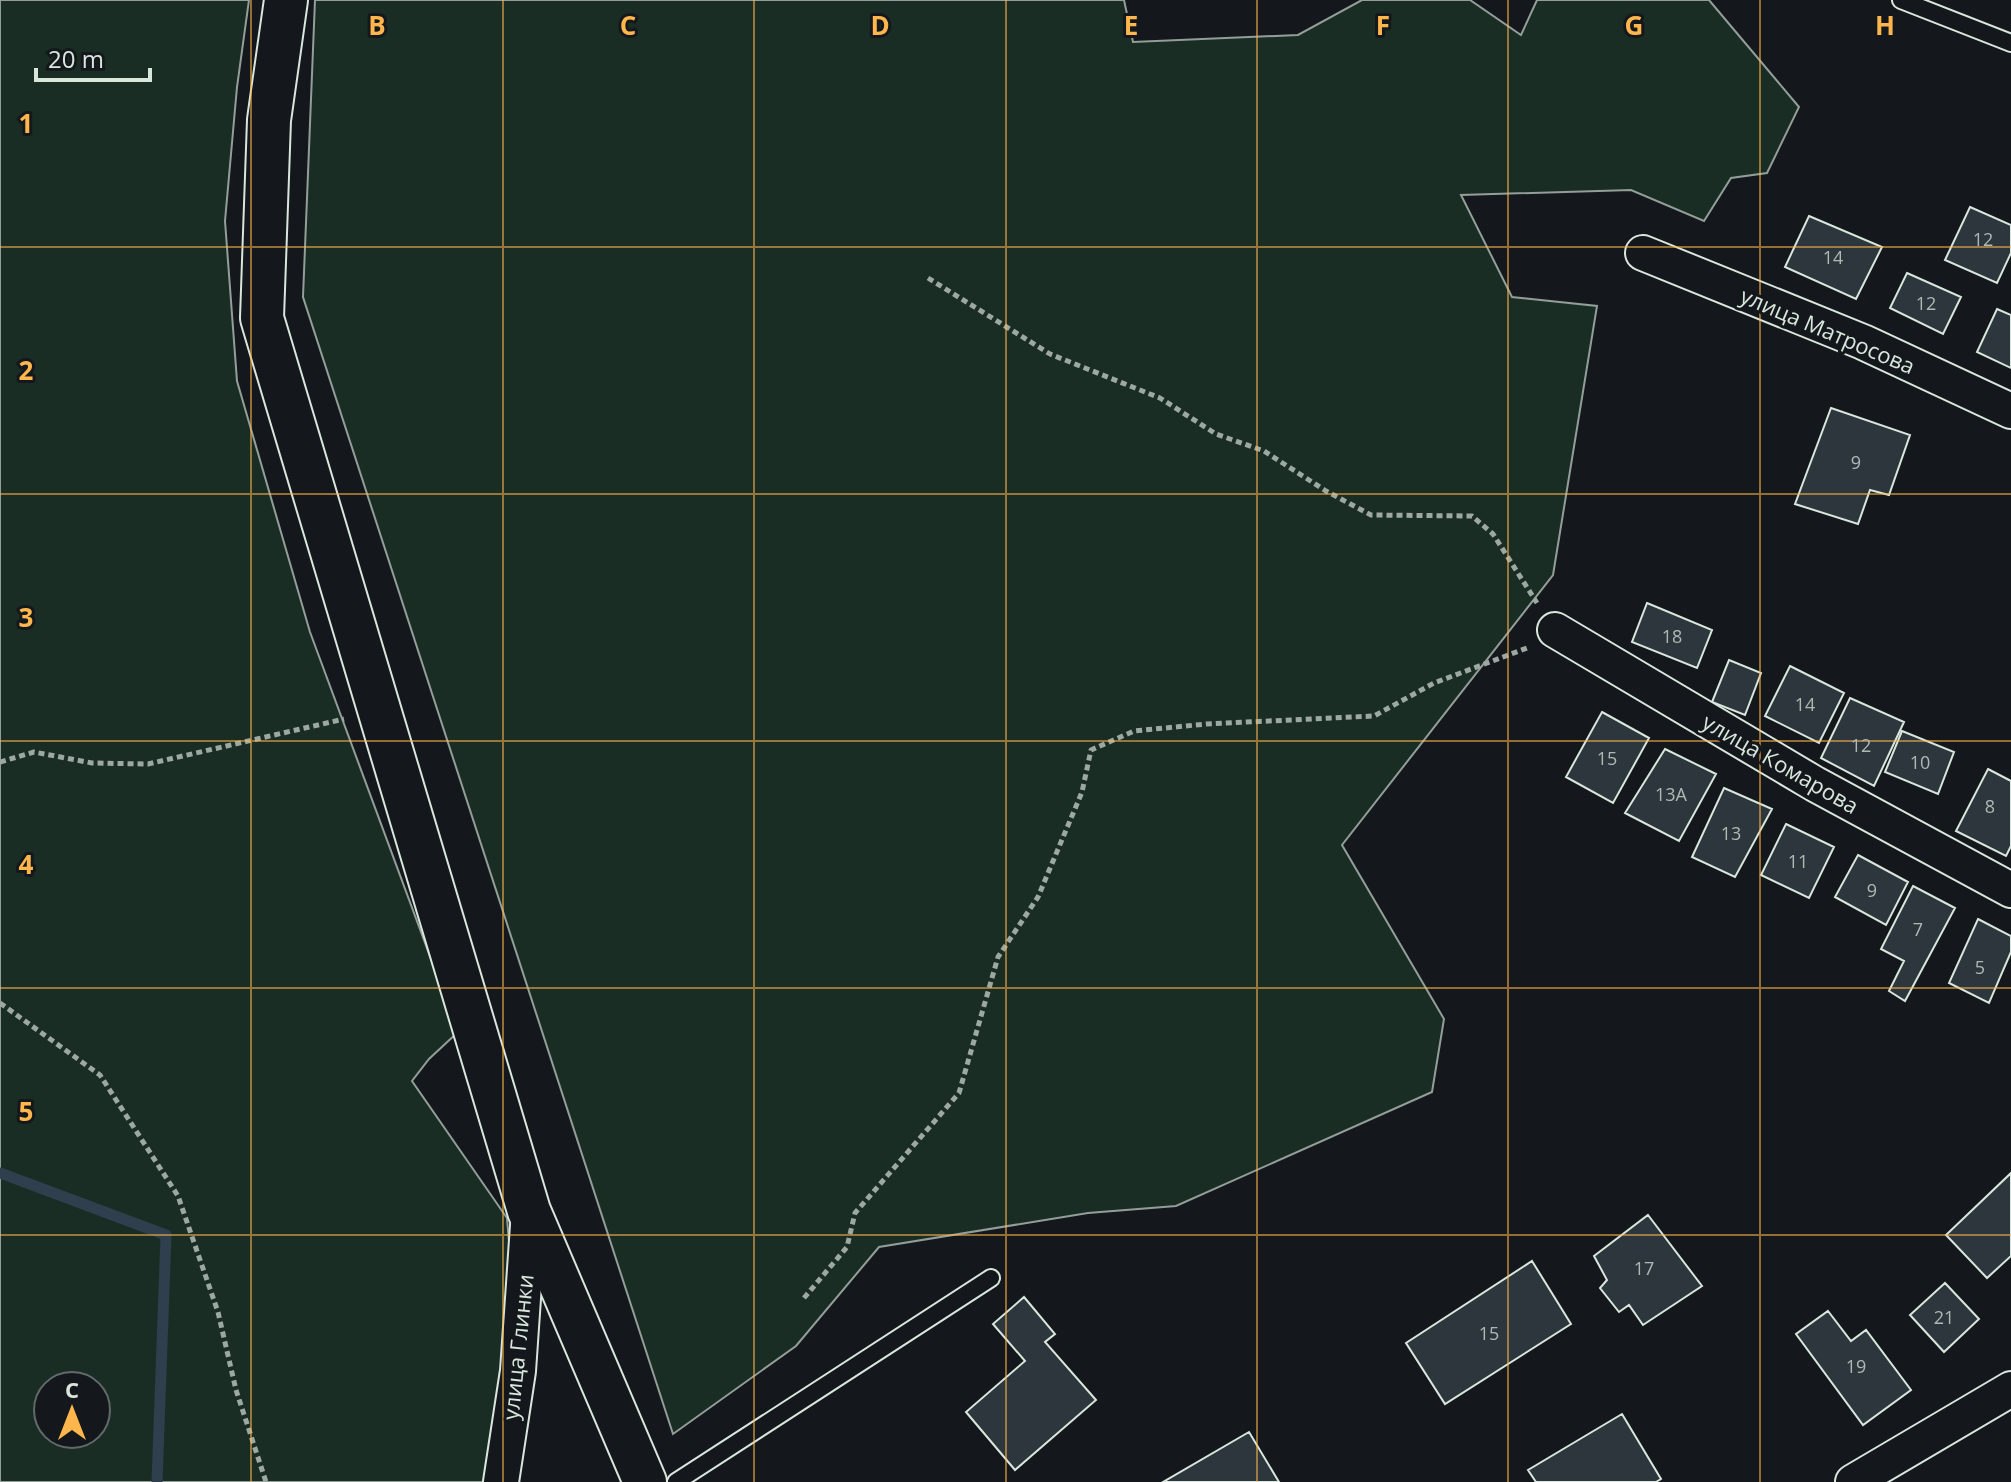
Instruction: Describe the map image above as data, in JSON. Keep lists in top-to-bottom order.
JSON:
{
  "streets": {
    "street": ["улица Матросова", "улица Комарова", "улица Глинки"]
  },
  "house_numbers": [
    "12",
    "14",
    "12",
    "9",
    "18",
    "14",
    "12",
    "15",
    "10",
    "13А",
    "8",
    "13",
    "11",
    "9",
    "7",
    "5",
    "17",
    "21",
    "15",
    "19"
  ],
  "scale_bar": "20 m",
  "north": "top",
  "grid": {
    "columns": [
      "B",
      "C",
      "D",
      "E",
      "F",
      "G",
      "H"
    ],
    "rows": [
      "1",
      "2",
      "3",
      "4",
      "5"
    ]
  }
}
